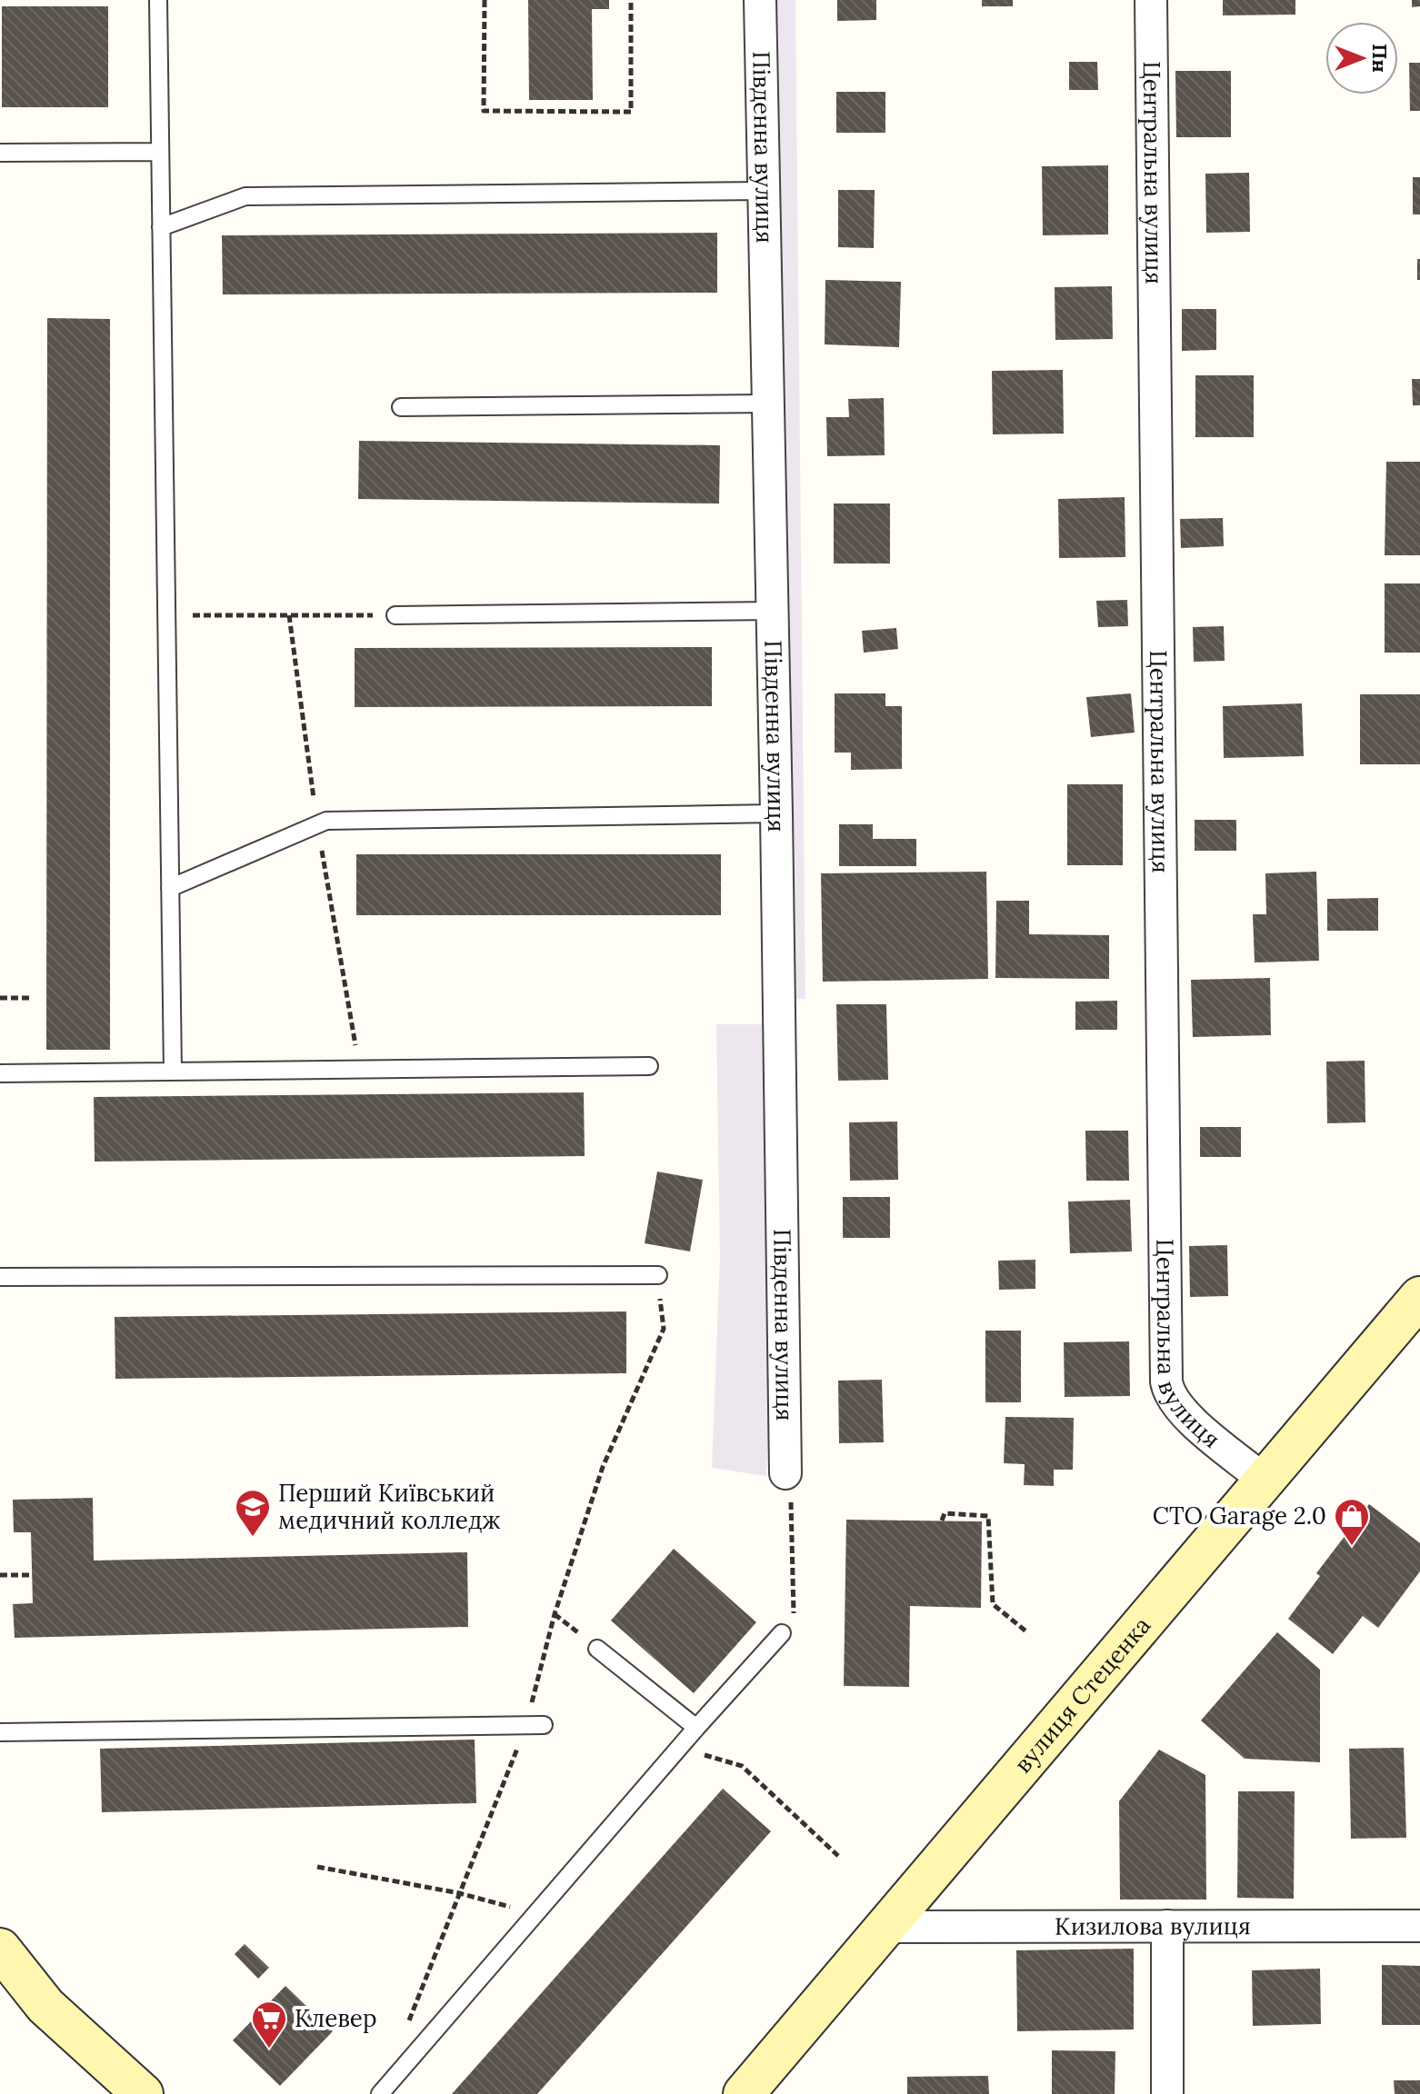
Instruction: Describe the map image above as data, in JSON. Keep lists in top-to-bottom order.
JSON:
{
  "streets": {
    "main road": ["вулиця Стеценка"],
    "street": ["Південна вулиця", "Центральна вулиця", "Кизилова вулиця"]
  },
  "crossings": [
    ["Центральна вулиця", "вулиця Стеценка"],
    ["вулиця Стеценка", "Кизилова вулиця"]
  ],
  "places": {
    "school or university": ["Перший Київський медичний колледж"],
    "shop": ["СТО Garage 2.0"],
    "supermarket": ["Клевер"]
  },
  "north": "right"
}
